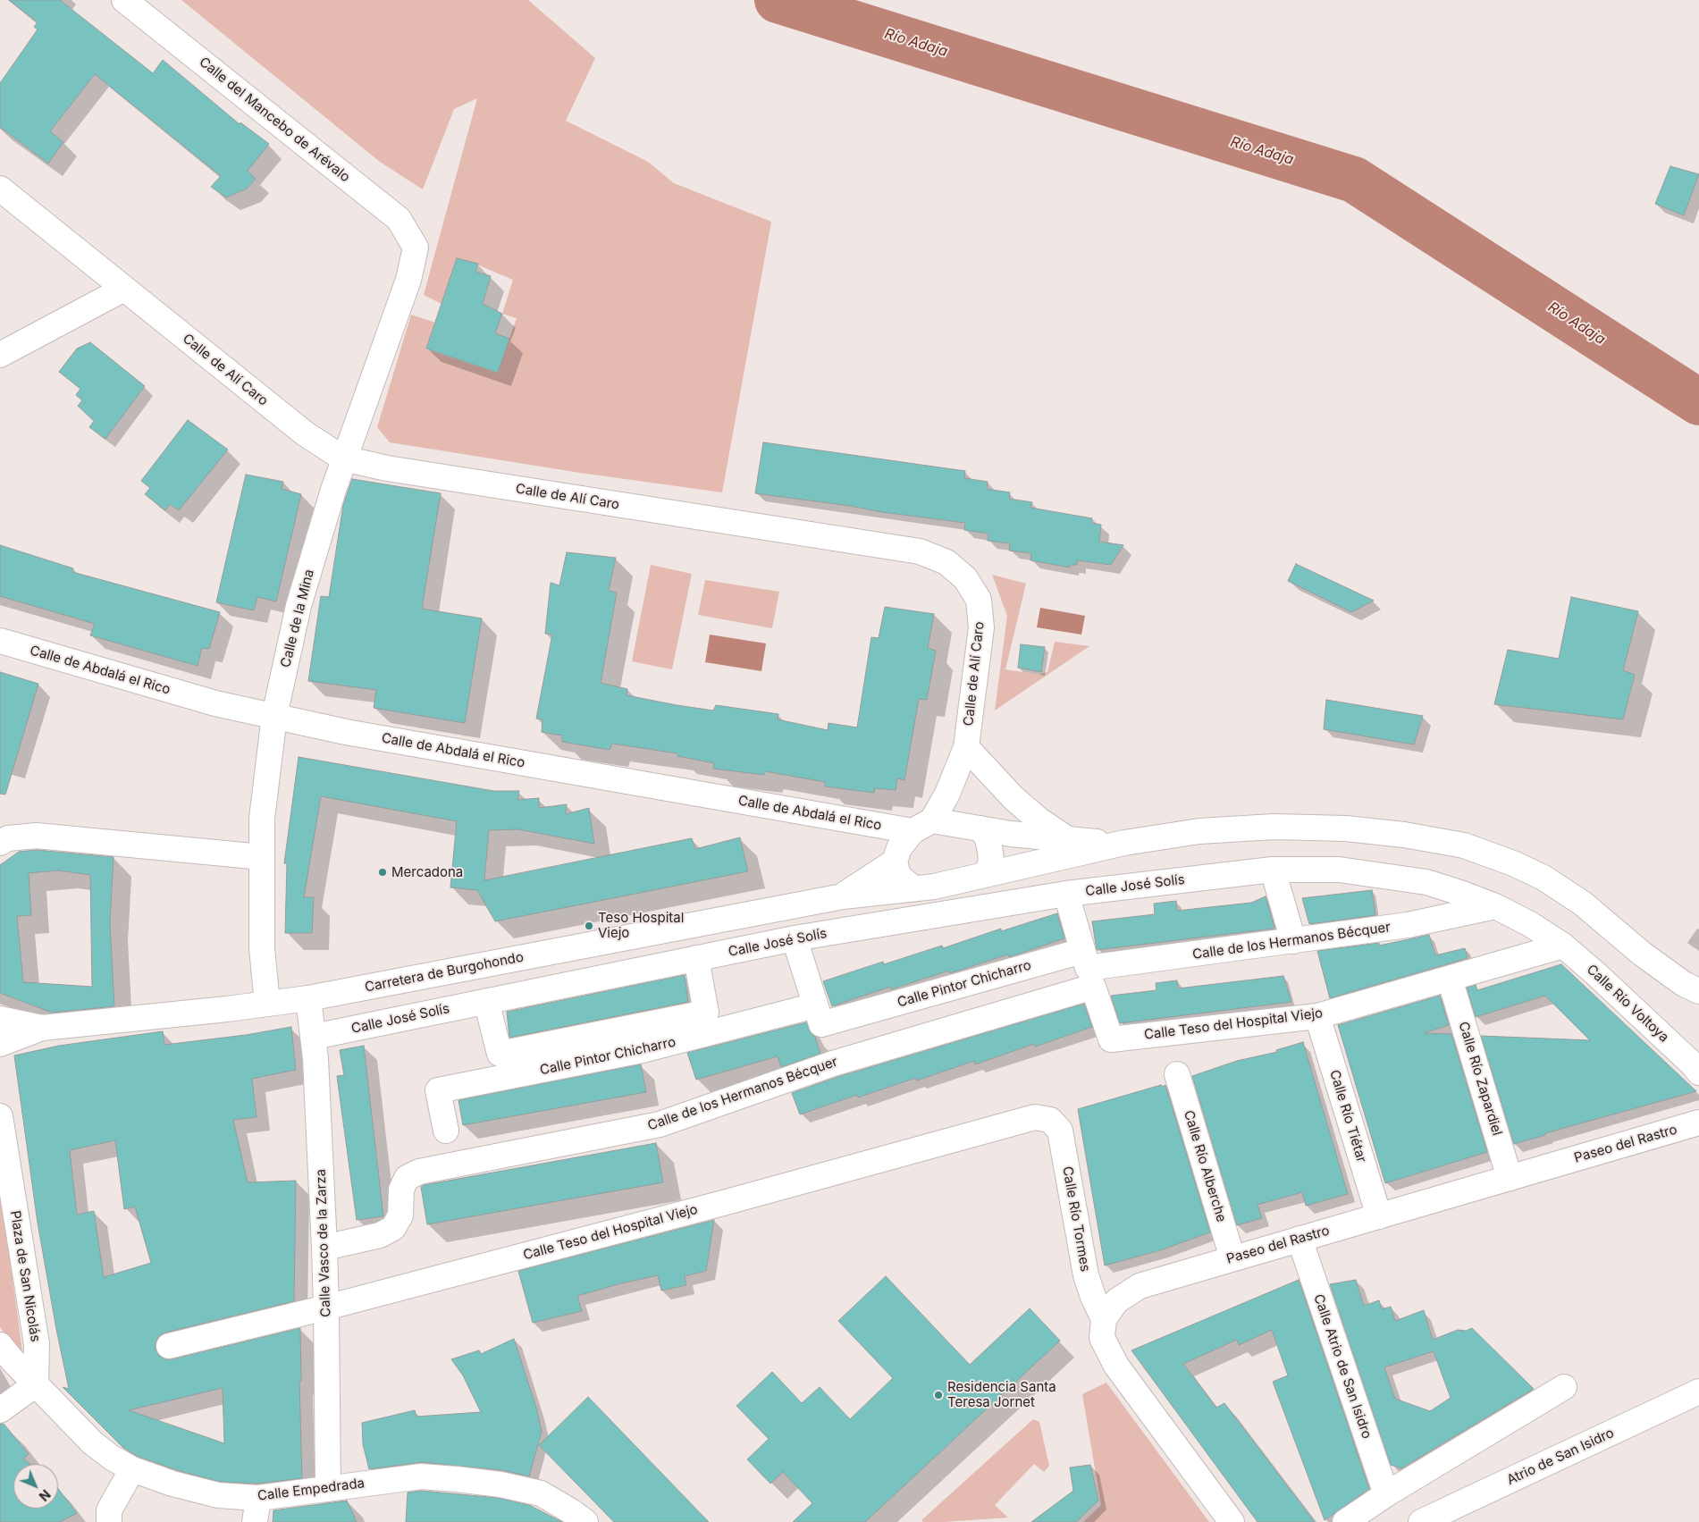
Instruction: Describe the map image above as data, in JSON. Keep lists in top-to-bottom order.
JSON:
{
  "streets": {
    "street": [
      "Calle del Mancebo de Arévalo",
      "Calle de Alí Caro",
      "Calle de la Mina",
      "Calle de Abdalá el Rico",
      "Calle José Solís",
      "Calle de los Hermanos Bécquer",
      "Carretera de Burgohondo",
      "Calle Pintor Chicharro",
      "Calle Río Voltoya",
      "Calle Teso del Hospital Viejo",
      "Calle Río Zapardiel",
      "Calle Río Tiétar",
      "Paseo del Rastro",
      "Calle Río Alberche",
      "Calle Río Tormes",
      "Calle Vasco de la Zarza",
      "Plaza de San Nicolás",
      "Calle Atrio de San Isidro",
      "Atrio de San Isidro",
      "Calle Empedrada"
    ]
  },
  "crossings": [
    ["Calle del Mancebo de Arévalo", "Calle de la Mina"],
    ["Calle de Alí Caro", "Calle de la Mina"],
    ["Calle de Alí Caro", "Calle de Abdalá el Rico"],
    ["Calle de Alí Caro", "Carretera de Burgohondo"],
    ["Calle de la Mina", "Calle de Abdalá el Rico"],
    ["Calle de la Mina", "Carretera de Burgohondo"],
    ["Calle de Abdalá el Rico", "Carretera de Burgohondo"],
    ["Calle José Solís", "Calle de los Hermanos Bécquer"],
    ["Calle José Solís", "Calle Río Voltoya"],
    ["Calle José Solís", "Calle Teso del Hospital Viejo"],
    ["Calle José Solís", "Calle Vasco de la Zarza"],
    ["Calle de los Hermanos Bécquer", "Calle Pintor Chicharro"],
    ["Calle de los Hermanos Bécquer", "Calle Teso del Hospital Viejo"],
    ["Calle de los Hermanos Bécquer", "Calle Vasco de la Zarza"],
    ["Carretera de Burgohondo", "Calle Vasco de la Zarza"],
    ["Calle Pintor Chicharro", "Calle Teso del Hospital Viejo"],
    ["Calle Río Voltoya", "Calle Teso del Hospital Viejo"],
    ["Calle Teso del Hospital Viejo", "Calle Río Zapardiel"],
    ["Calle Teso del Hospital Viejo", "Calle Río Tiétar"],
    ["Calle Teso del Hospital Viejo", "Calle Río Tormes"],
    ["Calle Teso del Hospital Viejo", "Calle Vasco de la Zarza"],
    ["Calle Río Zapardiel", "Paseo del Rastro"],
    ["Calle Río Tiétar", "Paseo del Rastro"],
    ["Paseo del Rastro", "Calle Río Alberche"],
    ["Paseo del Rastro", "Calle Río Tormes"],
    ["Paseo del Rastro", "Calle Atrio de San Isidro"],
    ["Calle Vasco de la Zarza", "Calle Empedrada"],
    ["Plaza de San Nicolás", "Calle Empedrada"]
  ],
  "water": ["Río Adaja"],
  "places": ["Mercadona", "Teso Hospital Viejo", "Residencia Santa Teresa Jornet"],
  "north": "bottom right"
}
